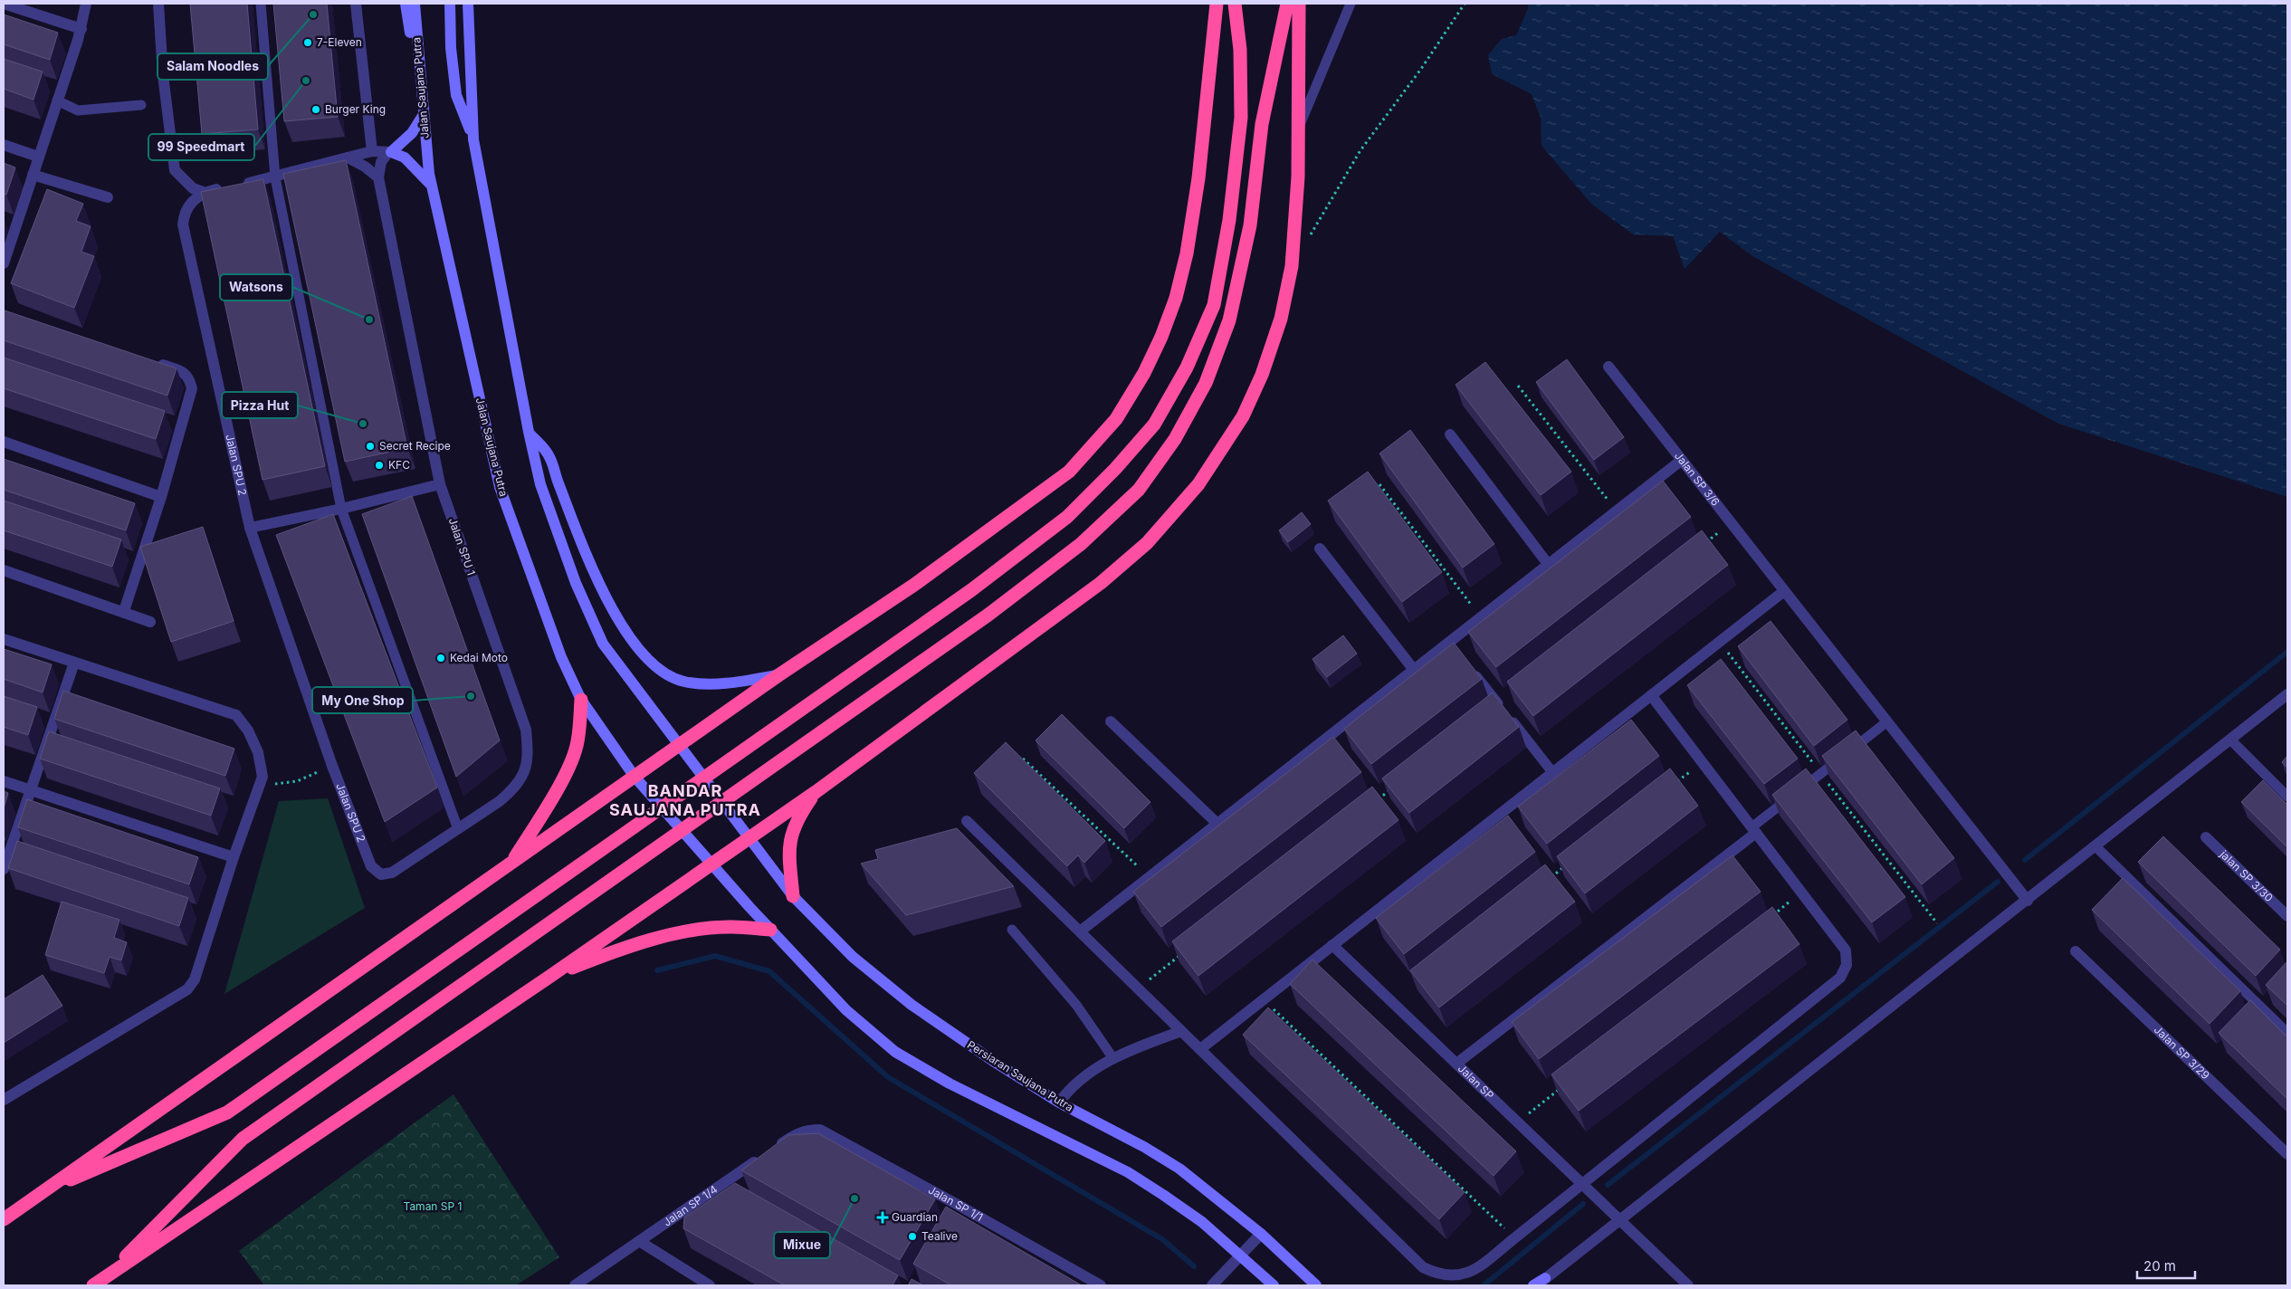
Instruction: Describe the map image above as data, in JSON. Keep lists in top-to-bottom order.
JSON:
{
  "streets": {
    "main road": ["Jalan Saujana Putra", "Persiaran Saujana Putra"],
    "street": [
      "Jalan SPU 2",
      "Jalan SP 3/6",
      "Jalan SPU 1",
      "jalan SP 3/30",
      "Jalan SP 3/29",
      "Jalan SP",
      "Jalan SP 1/1",
      "Jalan SP 1/4"
    ]
  },
  "crossings": [
    ["Jalan SPU 2", "Jalan SPU 1"]
  ],
  "districts": ["BANDAR SAUJANA PUTRA"],
  "parks": ["Taman SP 1"],
  "places": {
    "other": [
      "Salam Noodles",
      "7-Eleven",
      "99 Speedmart",
      "Burger King",
      "Watsons",
      "Pizza Hut",
      "Secret Recipe",
      "KFC",
      "Kedai Moto",
      "My One Shop",
      "Mixue",
      "Tealive"
    ],
    "health": ["Guardian"]
  },
  "scale_bar": "20 m"
}
